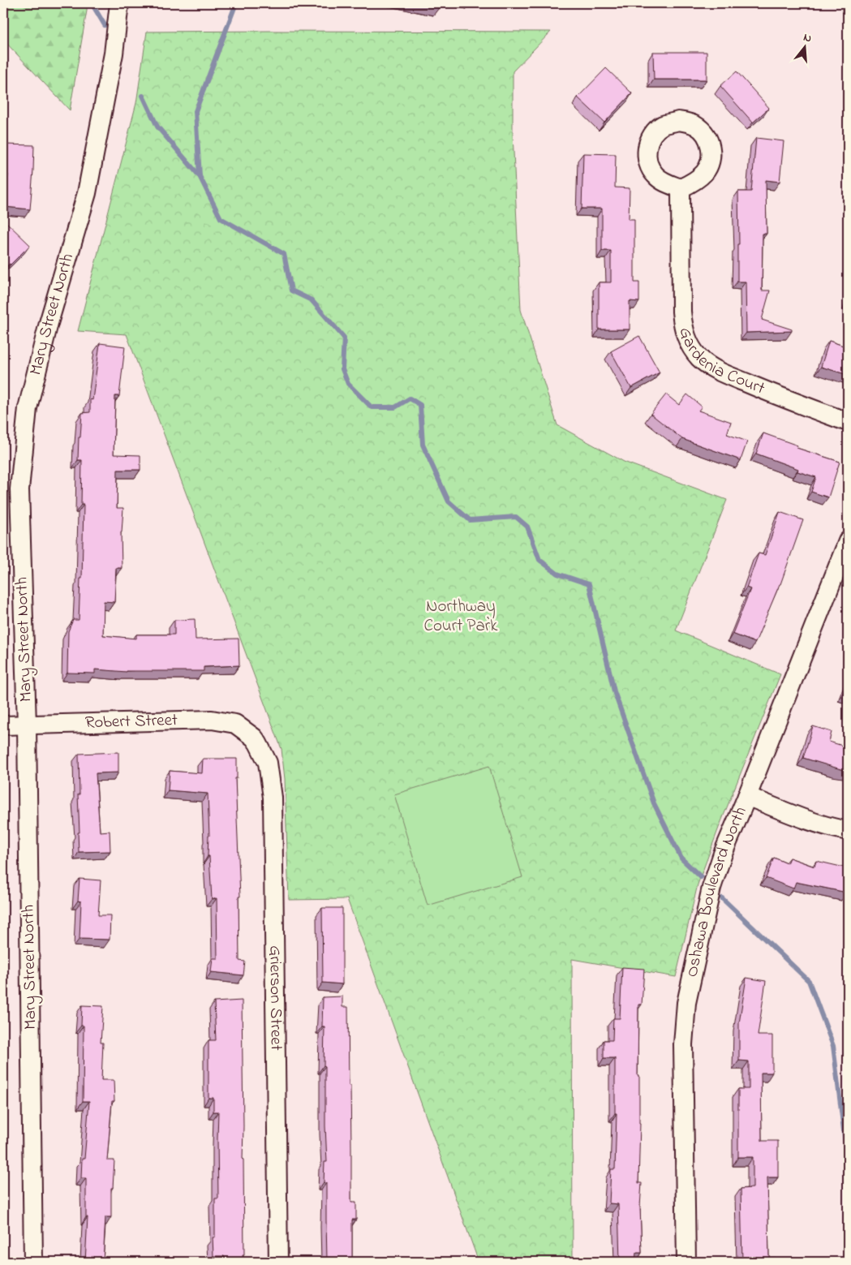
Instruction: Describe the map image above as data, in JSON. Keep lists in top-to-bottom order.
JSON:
{
  "streets": {
    "street": [
      "Mary Street North",
      "Gardenia Court",
      "Robert Street",
      "Oshawa Boulevard North",
      "Grierson Street"
    ]
  },
  "crossings": [
    ["Mary Street North", "Robert Street"],
    ["Robert Street", "Grierson Street"]
  ],
  "parks": ["Northway Court Park"],
  "north": "top"
}
